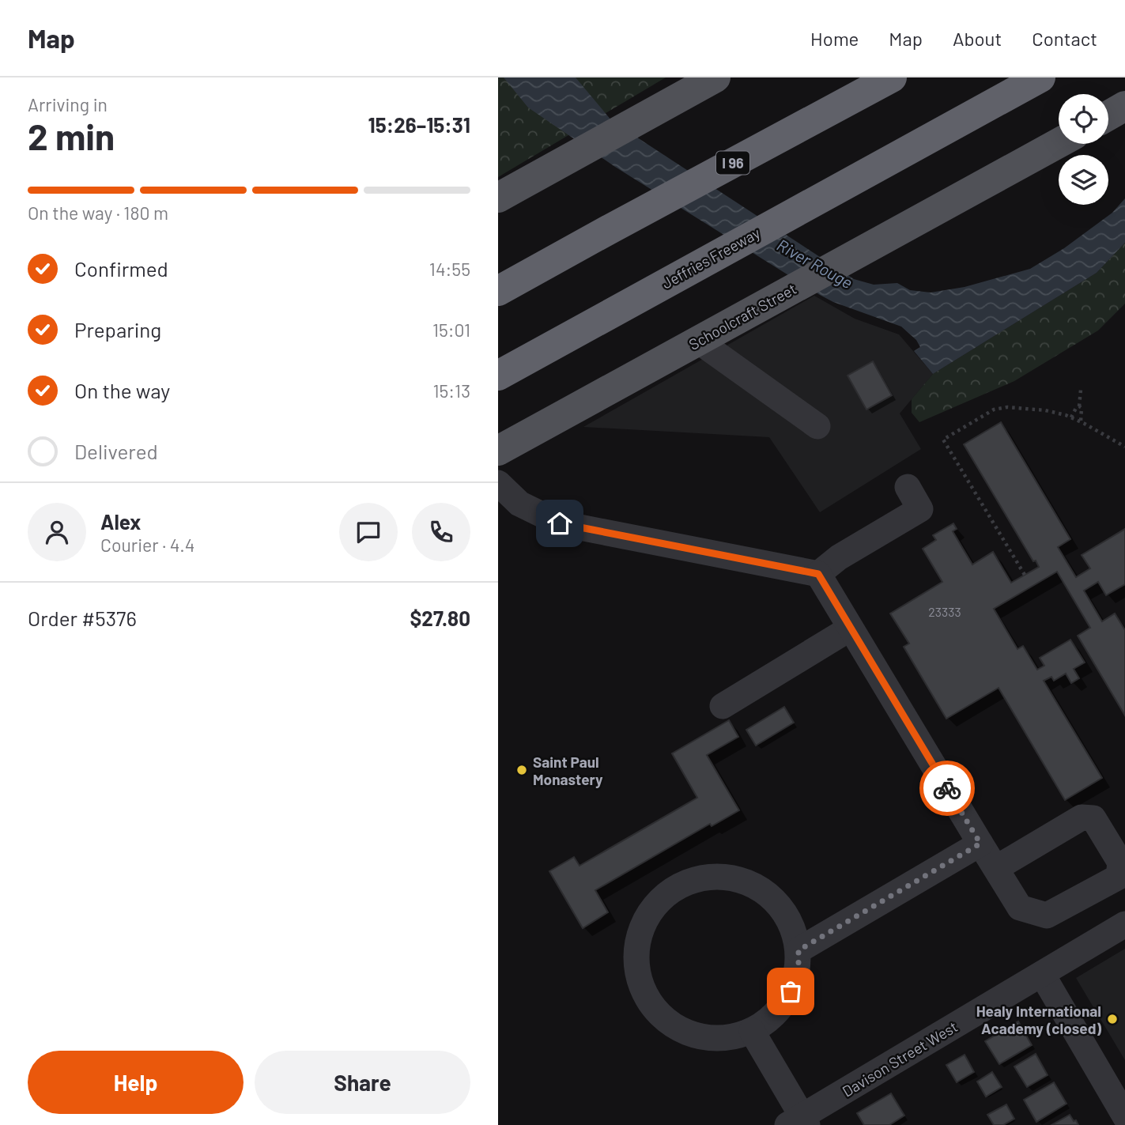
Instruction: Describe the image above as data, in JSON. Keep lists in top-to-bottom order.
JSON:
{
  "streets": {
    "highway": ["I 96", "Jeffries Freeway"],
    "main road": ["Schoolcraft Street"],
    "street": ["Davison Street West"]
  },
  "water": ["River Rouge"],
  "places": ["Saint Paul Monastery", "Healy International Academy (closed)"],
  "house_numbers": ["23333"],
  "page": {
    "header": "Map",
    "nav": [
      "Home",
      "Map",
      "About",
      "Contact"
    ],
    "heading": ["2 min", "Arriving in", "15:26–15:31"],
    "panel": [
      "Alex",
      "Courier · 4.4",
      "Order #5376",
      "$27.80"
    ],
    "bar": "On the way · 180 m",
    "list": [
      ["Confirmed", "14:55"],
      ["Preparing", "15:01"],
      ["On the way", "15:13"],
      "Delivered"
    ],
    "buttons": ["Help", "Share"]
  }
}
